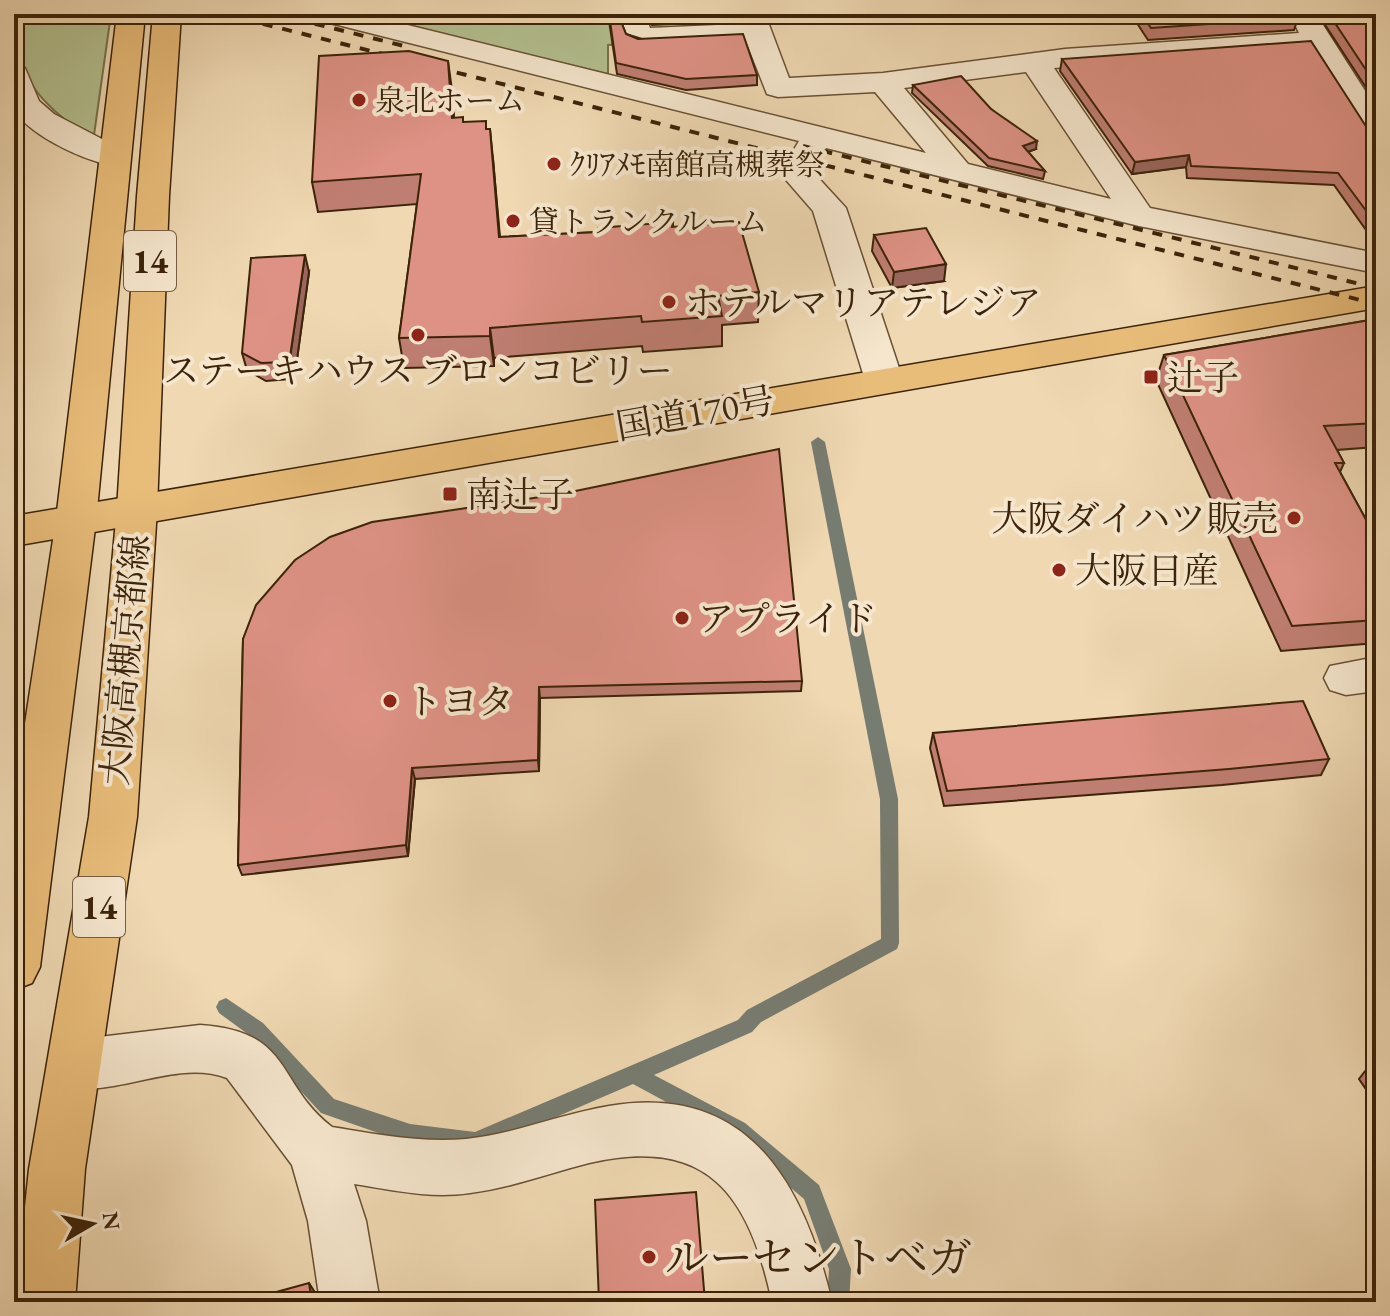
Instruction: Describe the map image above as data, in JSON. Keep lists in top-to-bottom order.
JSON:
{
  "streets": {
    "main road": ["14", "国道170号", "大阪高槻京都線"]
  },
  "crossings": [
    ["国道170号", "大阪高槻京都線"]
  ],
  "places": {
    "other": [
      "泉北ホーム",
      "ｸﾘｱﾒﾓ南館高槻葬祭",
      "貸トランクルーム",
      "ホテルマリアテレジア",
      "ステーキハウス ブロンコビリー",
      "大阪ダイハツ販売",
      "大阪日産",
      "アプライド",
      "トヨタ",
      "ルーセントベガ"
    ],
    "transit": ["辻子", "南辻子"]
  },
  "north": "right"
}
